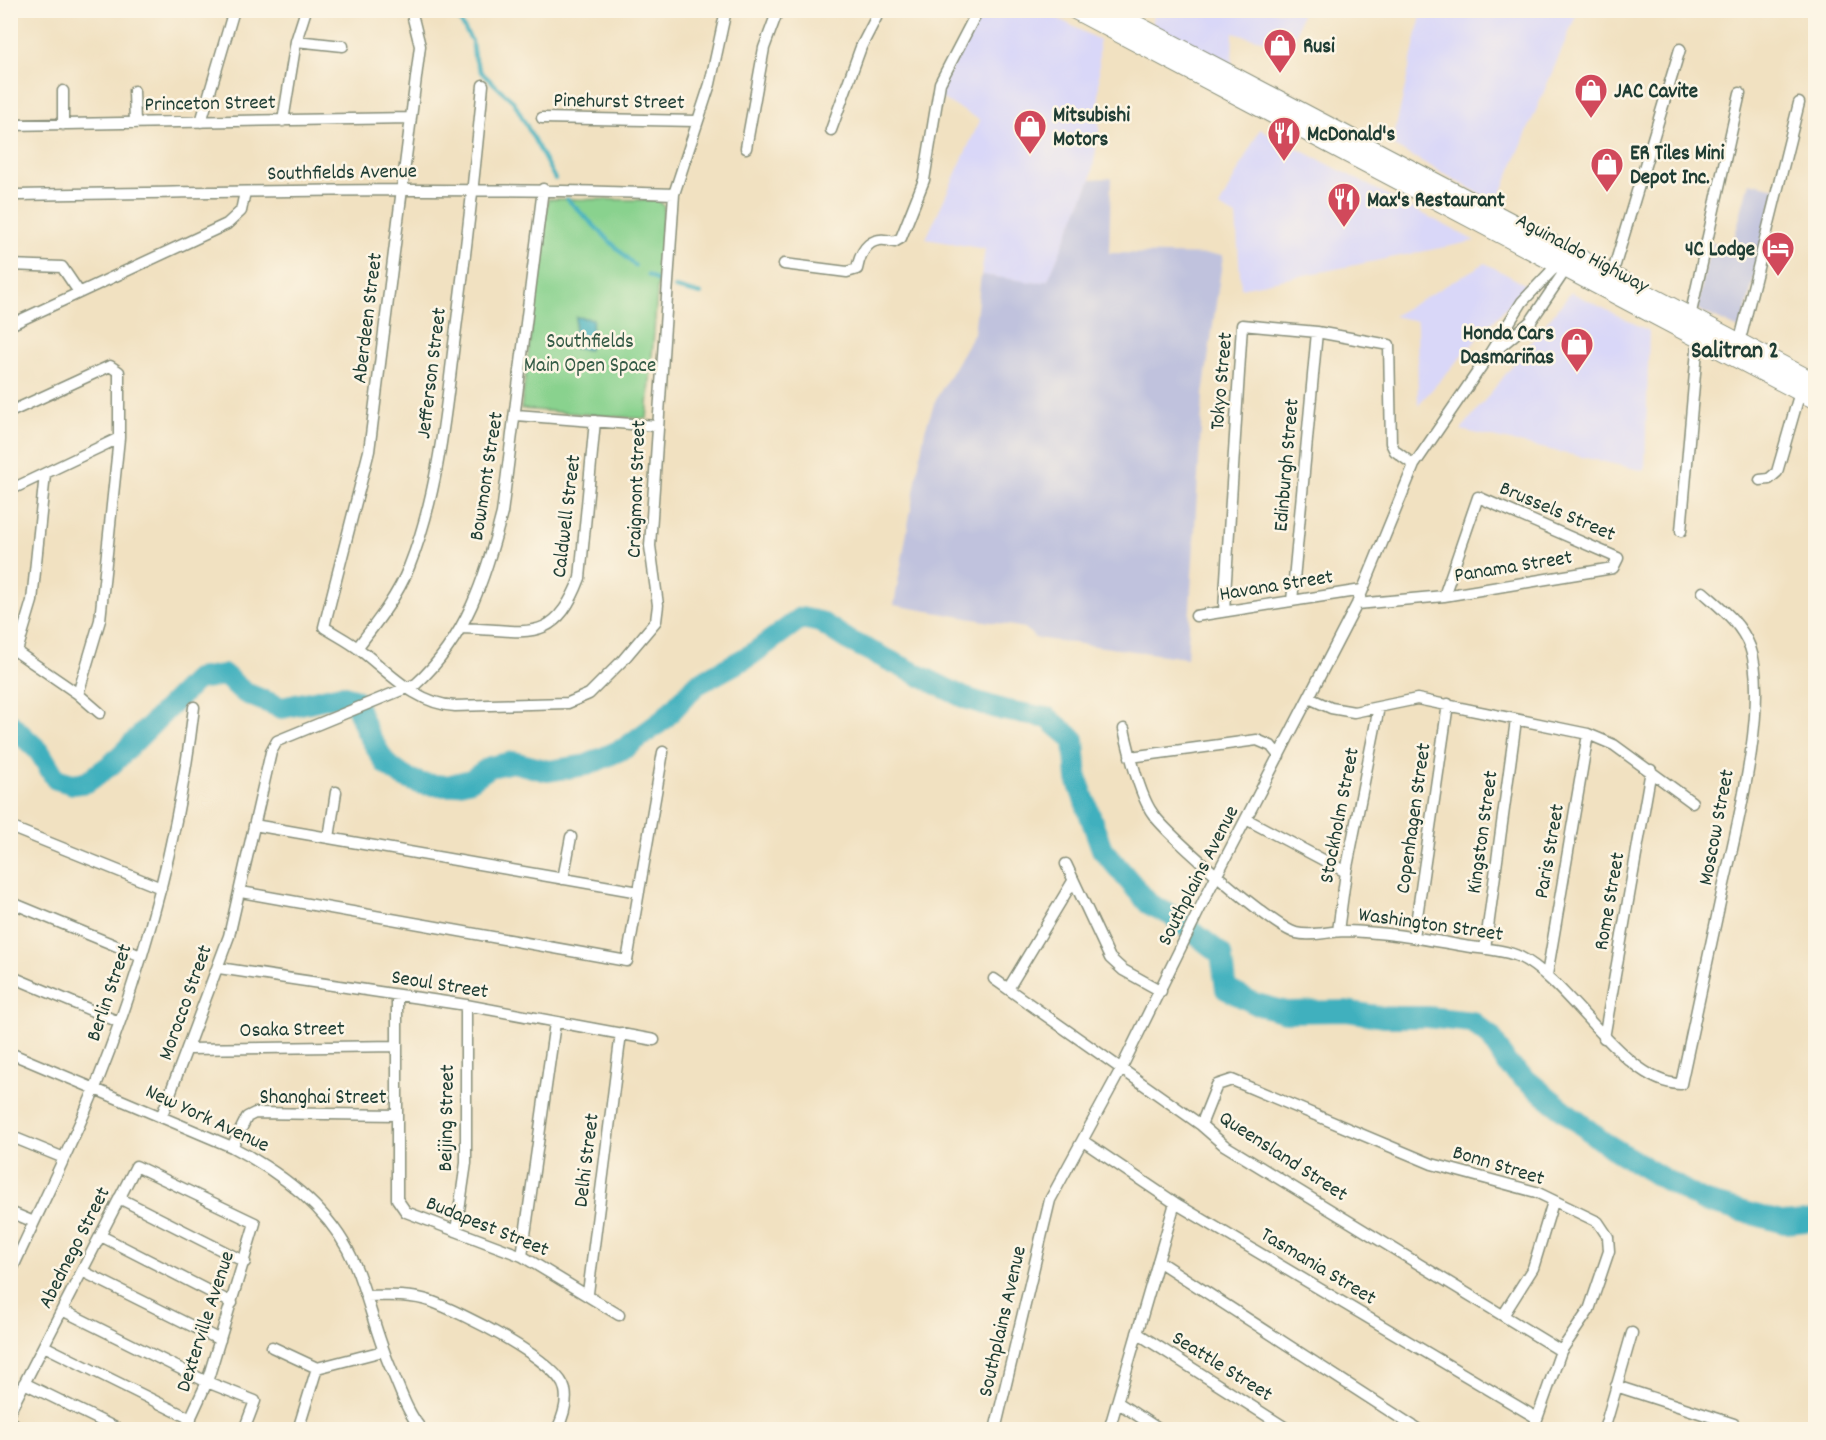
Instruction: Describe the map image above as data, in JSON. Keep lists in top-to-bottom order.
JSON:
{
  "streets": {
    "highway": ["Aguinaldo Highway"],
    "street": [
      "Pinehurst Street",
      "Princeton Street",
      "Southfields Avenue",
      "Aberdeen Street",
      "Jefferson Street",
      "Tokyo Street",
      "Edinburgh Street",
      "Bowmont Street",
      "Craigmont Street",
      "Brussels Street",
      "Caldwell Street",
      "Panama Street",
      "Havana Street",
      "Stockholm Street",
      "Copenhagen Street",
      "Moscow Street",
      "Kingston Street",
      "Paris Street",
      "Southplains Avenue",
      "Rome Street",
      "Washington Street",
      "Seoul Street",
      "Berlin Street",
      "Morocco Street",
      "Osaka Street",
      "Shanghai Street",
      "New York Avenue",
      "Beijing Street",
      "Queensland Street",
      "Delhi Street",
      "Bonn Street",
      "Budapest Street",
      "Abednego Street",
      "Tasmania Street",
      "Dexterville Avenue",
      "Seattle Street"
    ]
  },
  "crossings": [
    ["Pinehurst Street", "Craigmont Street"],
    ["Princeton Street", "Aberdeen Street"],
    ["Southfields Avenue", "Aberdeen Street"],
    ["Southfields Avenue", "Jefferson Street"],
    ["Southfields Avenue", "Bowmont Street"],
    ["Southfields Avenue", "Craigmont Street"],
    ["Aguinaldo Highway", "Southplains Avenue"],
    ["Aberdeen Street", "Craigmont Street"],
    ["Jefferson Street", "Craigmont Street"],
    ["Tokyo Street", "Edinburgh Street"],
    ["Tokyo Street", "Havana Street"],
    ["Tokyo Street", "Southplains Avenue"],
    ["Edinburgh Street", "Havana Street"],
    ["Bowmont Street", "Craigmont Street"],
    ["Bowmont Street", "Caldwell Street"],
    ["Bowmont Street", "Morocco Street"],
    ["Brussels Street", "Panama Street"],
    ["Havana Street", "Southplains Avenue"],
    ["Stockholm Street", "Washington Street"],
    ["Copenhagen Street", "Washington Street"],
    ["Moscow Street", "Washington Street"],
    ["Kingston Street", "Washington Street"],
    ["Paris Street", "Washington Street"],
    ["Southplains Avenue", "Washington Street"],
    ["Southplains Avenue", "Queensland Street"],
    ["Southplains Avenue", "Tasmania Street"],
    ["Rome Street", "Washington Street"],
    ["Seoul Street", "Morocco Street"],
    ["Seoul Street", "Beijing Street"],
    ["Seoul Street", "Delhi Street"],
    ["Seoul Street", "Budapest Street"],
    ["Berlin Street", "New York Avenue"],
    ["Morocco Street", "Osaka Street"],
    ["Morocco Street", "New York Avenue"],
    ["Osaka Street", "Budapest Street"],
    ["Shanghai Street", "New York Avenue"],
    ["Shanghai Street", "Budapest Street"],
    ["Beijing Street", "Budapest Street"],
    ["Queensland Street", "Bonn Street"],
    ["Delhi Street", "Budapest Street"],
    ["Bonn Street", "Tasmania Street"],
    ["Abednego Street", "Dexterville Avenue"]
  ],
  "districts": ["Salitran 2"],
  "parks": ["Southfields Main Open Space"],
  "places": {
    "shop": [
      "Rusi",
      "JAC Cavite",
      "Mitsubishi Motors",
      "ER Tiles Mini Depot Inc.",
      "Honda Cars Dasmariñas"
    ],
    "restaurant": ["McDonald's", "Max's Restaurant"],
    "hotel": ["4C Lodge"]
  }
}
